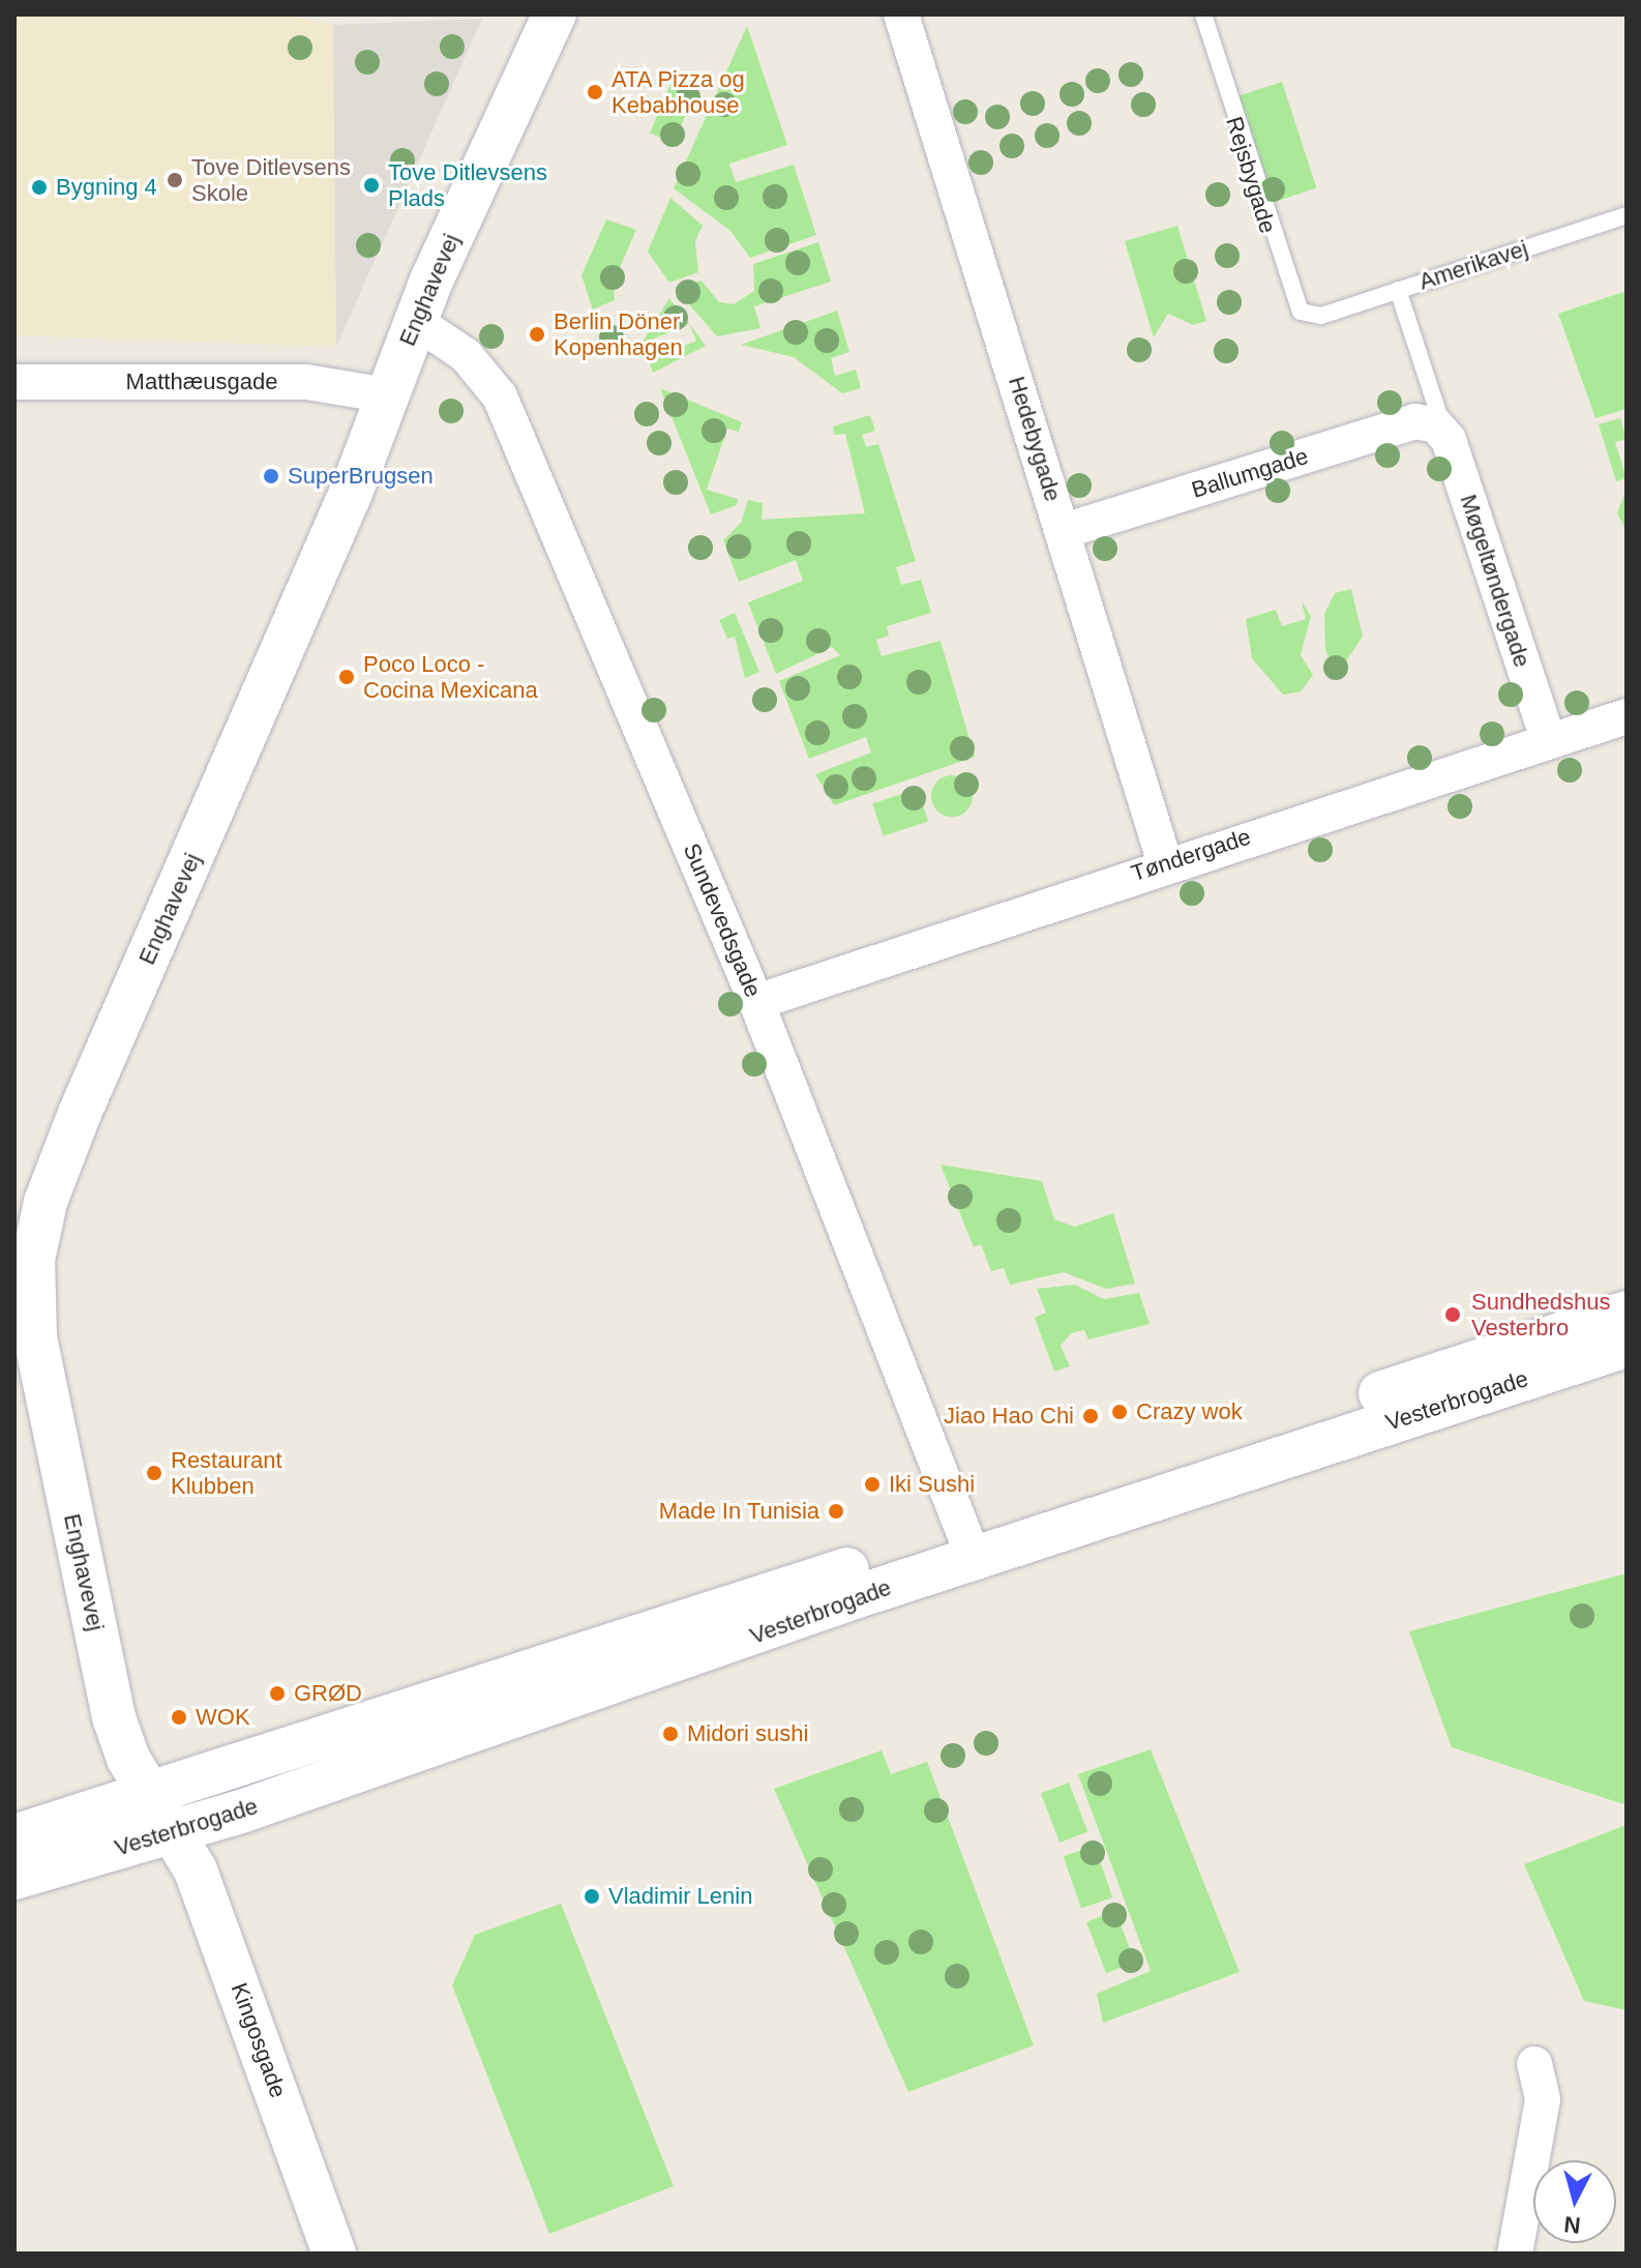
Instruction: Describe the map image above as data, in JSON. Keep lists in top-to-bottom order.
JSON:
{
  "streets": {
    "street": [
      "Enghavevej",
      "Matthæusgade",
      "Hedebygade",
      "Ballumgade",
      "Møgeltøndergade",
      "Tøndergade",
      "Sundevedsgade",
      "Vesterbrogade",
      "Kingosgade"
    ],
    "lane": ["Rejsbygade", "Amerikavej"]
  },
  "crossings": [
    ["Rejsbygade", "Amerikavej"],
    ["Enghavevej", "Matthæusgade"],
    ["Enghavevej", "Sundevedsgade"],
    ["Enghavevej", "Vesterbrogade"],
    ["Enghavevej", "Kingosgade"],
    ["Hedebygade", "Ballumgade"],
    ["Hedebygade", "Tøndergade"],
    ["Ballumgade", "Møgeltøndergade"],
    ["Møgeltøndergade", "Tøndergade"],
    ["Tøndergade", "Sundevedsgade"],
    ["Sundevedsgade", "Vesterbrogade"],
    ["Vesterbrogade", "Kingosgade"]
  ],
  "places": [
    "ATA Pizza og Kebabhouse",
    "Tove Ditlevsens Skole",
    "Tove Ditlevsens Plads",
    "Bygning 4",
    "Berlin Döner Kopenhagen",
    "SuperBrugsen",
    "Poco Loco - Cocina Mexicana",
    "Sundhedshus Vesterbro",
    "Crazy wok",
    "Jiao Hao Chi",
    "Restaurant Klubben",
    "Iki Sushi",
    "Made In Tunisia",
    "GRØD",
    "WOK",
    "Midori sushi",
    "Vladimir Lenin"
  ],
  "north": "bottom"
}
